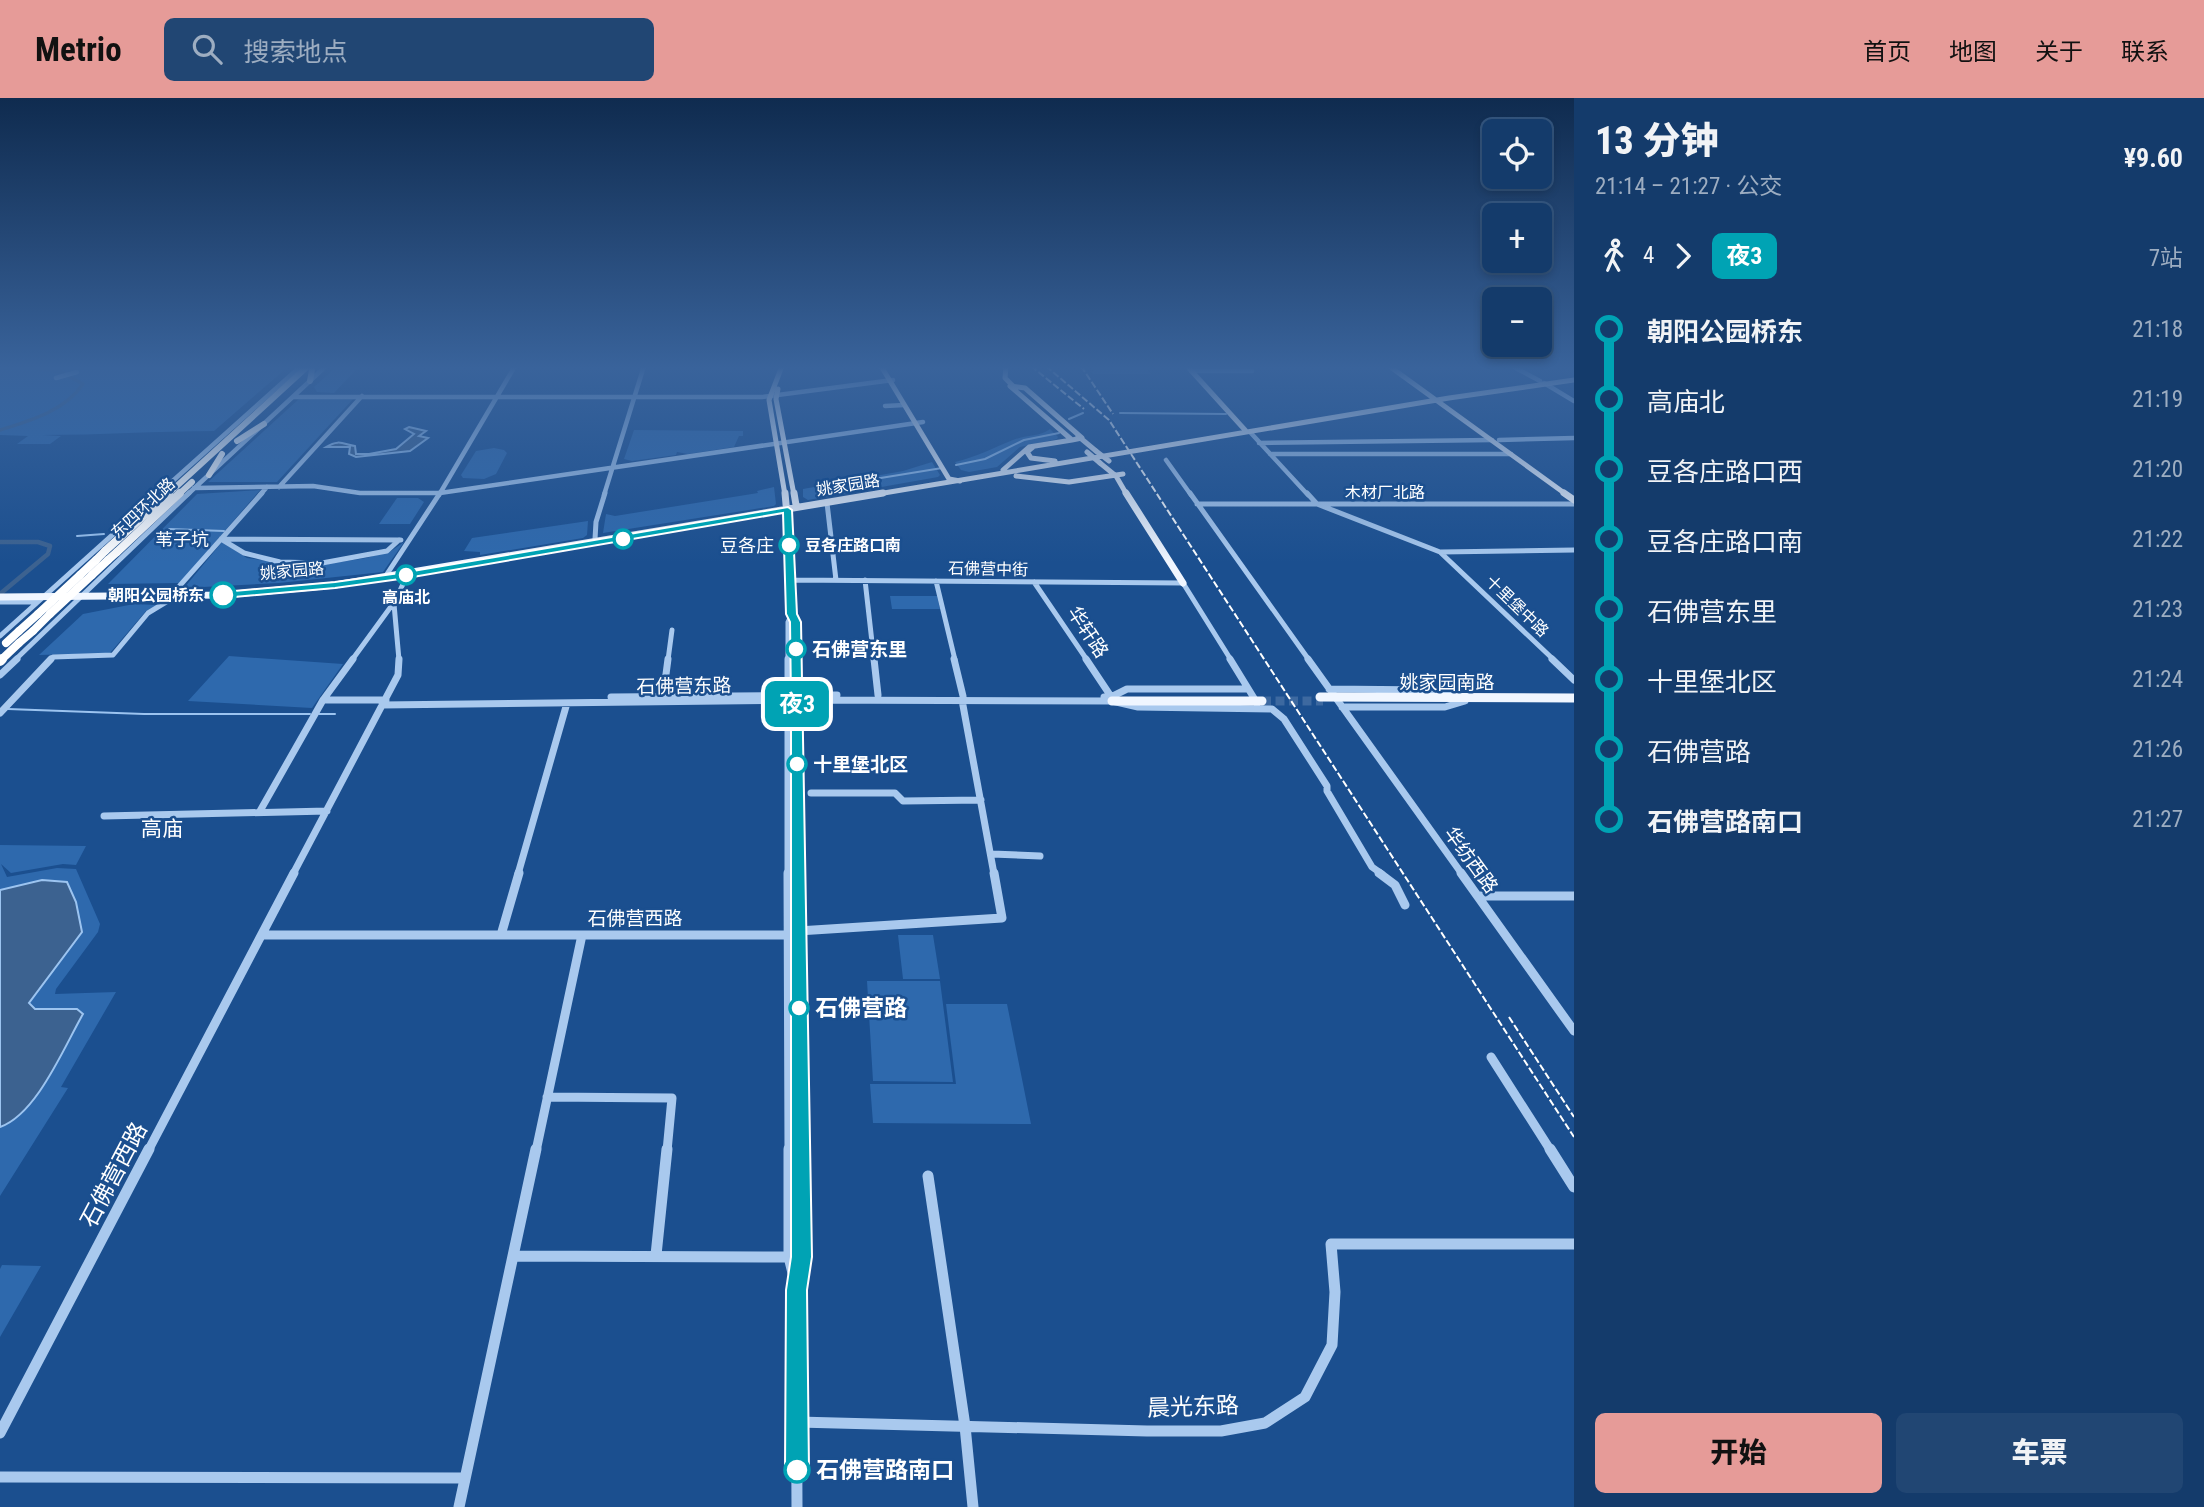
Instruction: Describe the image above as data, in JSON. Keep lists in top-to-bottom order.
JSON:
{
  "streets": {
    "highway": ["东四环北路"],
    "main road": ["姚家园路", "姚家园南路"],
    "street": [
      "木材厂北路",
      "石佛营中街",
      "十里堡中路",
      "华轩路",
      "石佛营东路",
      "华纺西路",
      "石佛营西路",
      "晨光东路"
    ]
  },
  "crossings": [
    ["姚家园路", "东四环北路"],
    ["姚家园路", "石佛营西路"],
    ["木材厂北路", "华纺西路"],
    ["石佛营中街", "华轩路"],
    ["华轩路", "石佛营东路"],
    ["石佛营东路", "石佛营西路"]
  ],
  "districts": ["苇子坑", "豆各庄", "高庙"],
  "places": [
    "豆各庄路口南",
    "高庙北",
    "朝阳公园桥东",
    "石佛营东里",
    "十里堡北区",
    "石佛营路",
    "石佛营路南口"
  ],
  "lines": ["bus line 夜3"],
  "page": {
    "header": "Metrio",
    "search": "搜索地点",
    "nav": [
      "首页",
      "地图",
      "关于",
      "联系"
    ],
    "on_map": "夜3",
    "heading": ["13 分钟", "21:14 – 21:27 · 公交", "¥9.60"],
    "map_buttons": ["+", "−"],
    "legs": ["4", "夜3", "7站"],
    "list": [
      {
        "name": "朝阳公园桥东",
        "value": "21:18"
      },
      {
        "name": "高庙北",
        "value": "21:19"
      },
      {
        "name": "豆各庄路口西",
        "value": "21:20"
      },
      {
        "name": "豆各庄路口南",
        "value": "21:22"
      },
      {
        "name": "石佛营东里",
        "value": "21:23"
      },
      {
        "name": "十里堡北区",
        "value": "21:24"
      },
      {
        "name": "石佛营路",
        "value": "21:26"
      },
      {
        "name": "石佛营路南口",
        "value": "21:27"
      }
    ],
    "buttons": ["开始", "车票"]
  }
}
